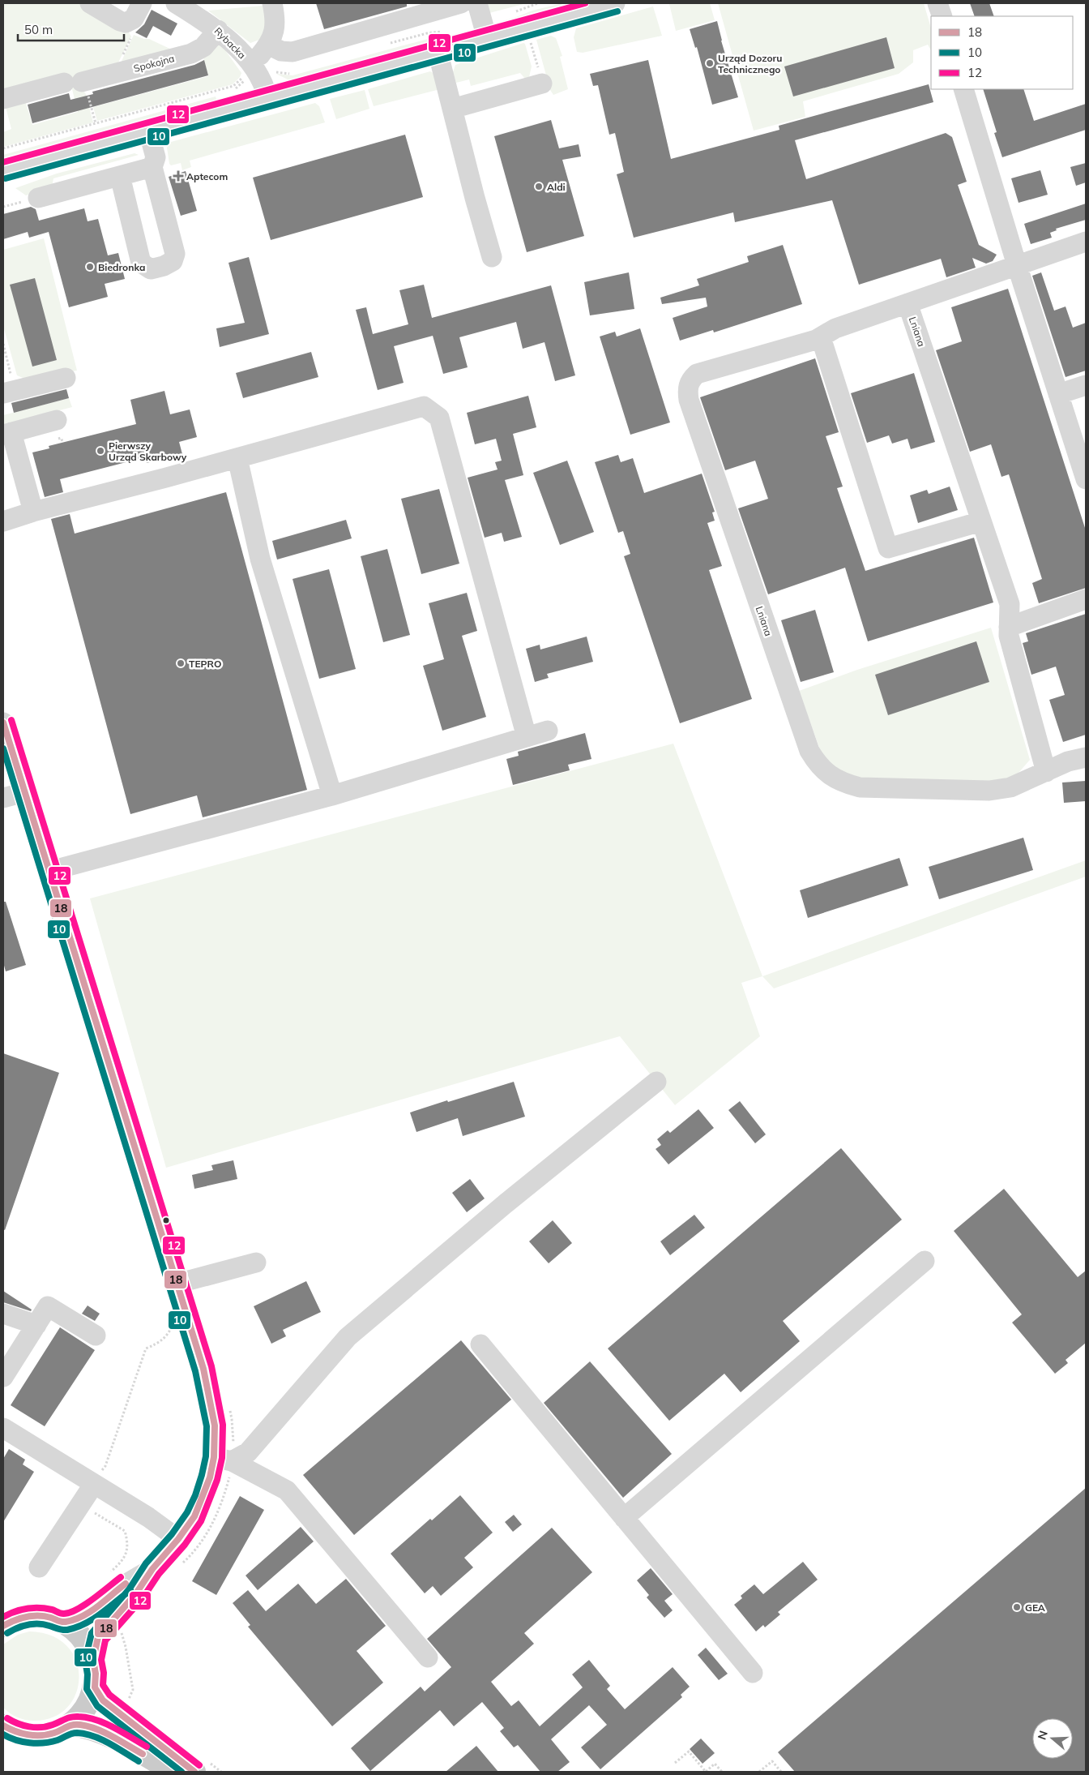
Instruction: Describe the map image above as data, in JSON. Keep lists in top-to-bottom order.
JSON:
{
  "streets": {
    "street": ["Rybacka", "Spokojna", "Lniana"]
  },
  "crossings": [
    ["Rybacka", "Spokojna"]
  ],
  "places": {
    "other": [
      "Urząd Dozoru Technicznego",
      "Aldi",
      "Biedronka",
      "Pierwszy Urząd Skarbowy",
      "TEPRO",
      "GEA"
    ],
    "health": ["Aptecom"]
  },
  "lines": ["transit line 12", "transit line 10", "transit line 18"],
  "legend": ["18", "10", "12"],
  "scale_bar": "50 m",
  "north": "left"
}
